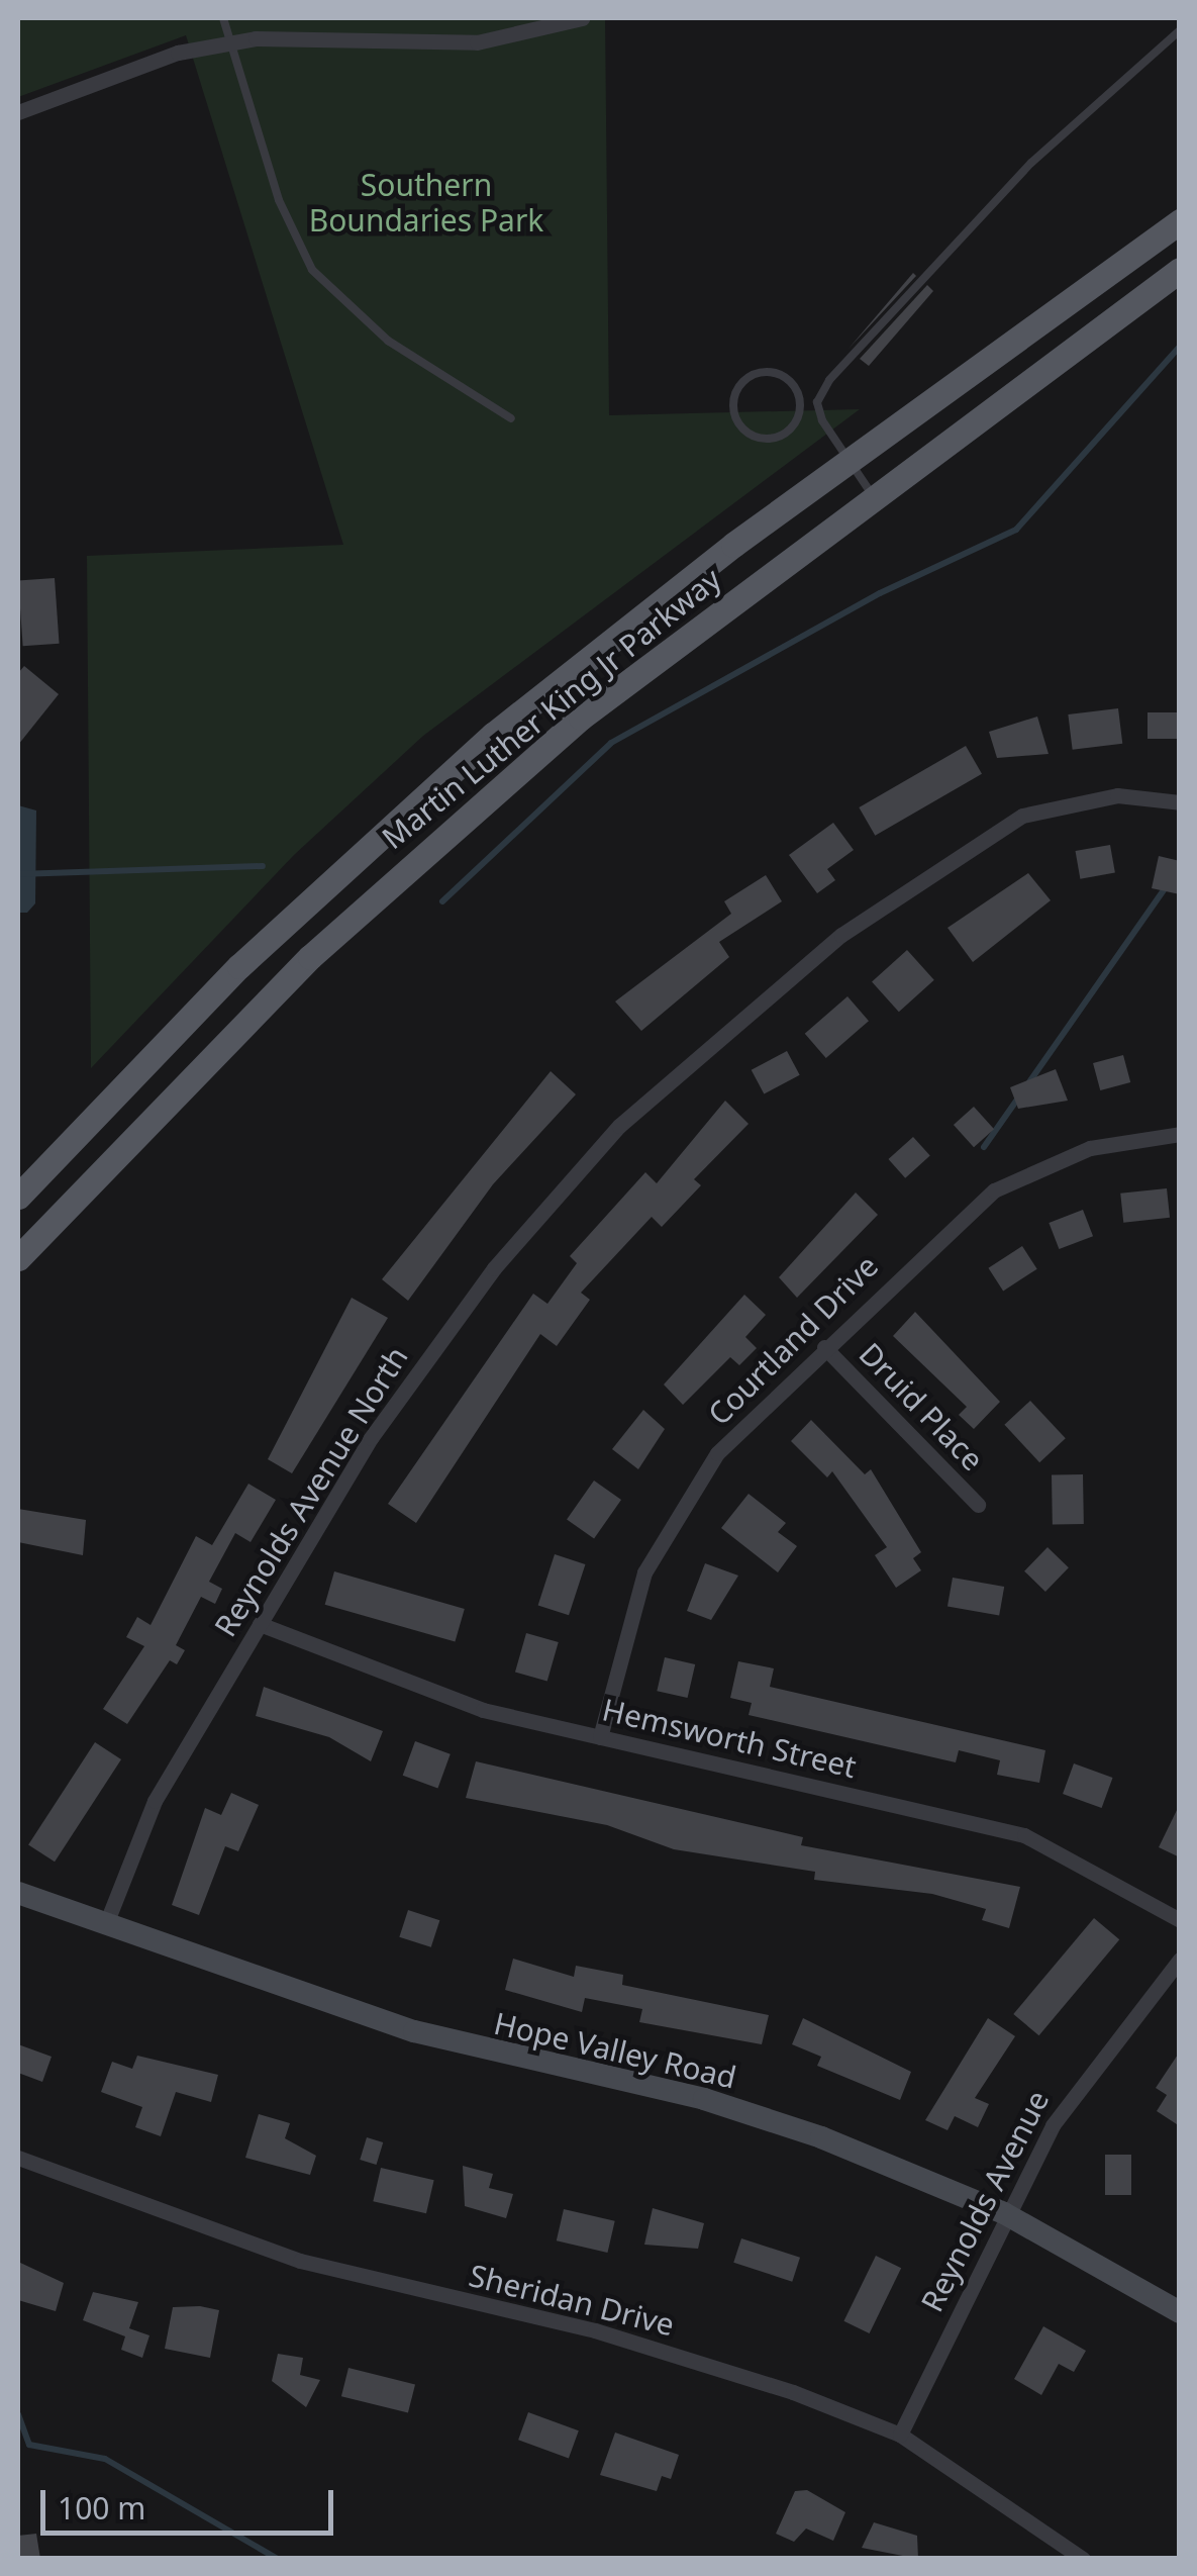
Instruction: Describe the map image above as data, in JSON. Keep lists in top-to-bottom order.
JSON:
{
  "streets": {
    "main road": ["Martin Luther King Jr Parkway", "Hope Valley Road"],
    "street": [
      "Courtland Drive",
      "Druid Place",
      "Reynolds Avenue North",
      "Hemsworth Street",
      "Reynolds Avenue",
      "Sheridan Drive"
    ]
  },
  "crossings": [
    ["Courtland Drive", "Druid Place"],
    ["Courtland Drive", "Hemsworth Street"],
    ["Reynolds Avenue North", "Hemsworth Street"],
    ["Reynolds Avenue North", "Hope Valley Road"],
    ["Hope Valley Road", "Reynolds Avenue"],
    ["Reynolds Avenue", "Sheridan Drive"]
  ],
  "parks": ["Southern Boundaries Park"],
  "scale_bar": "100 m"
}
